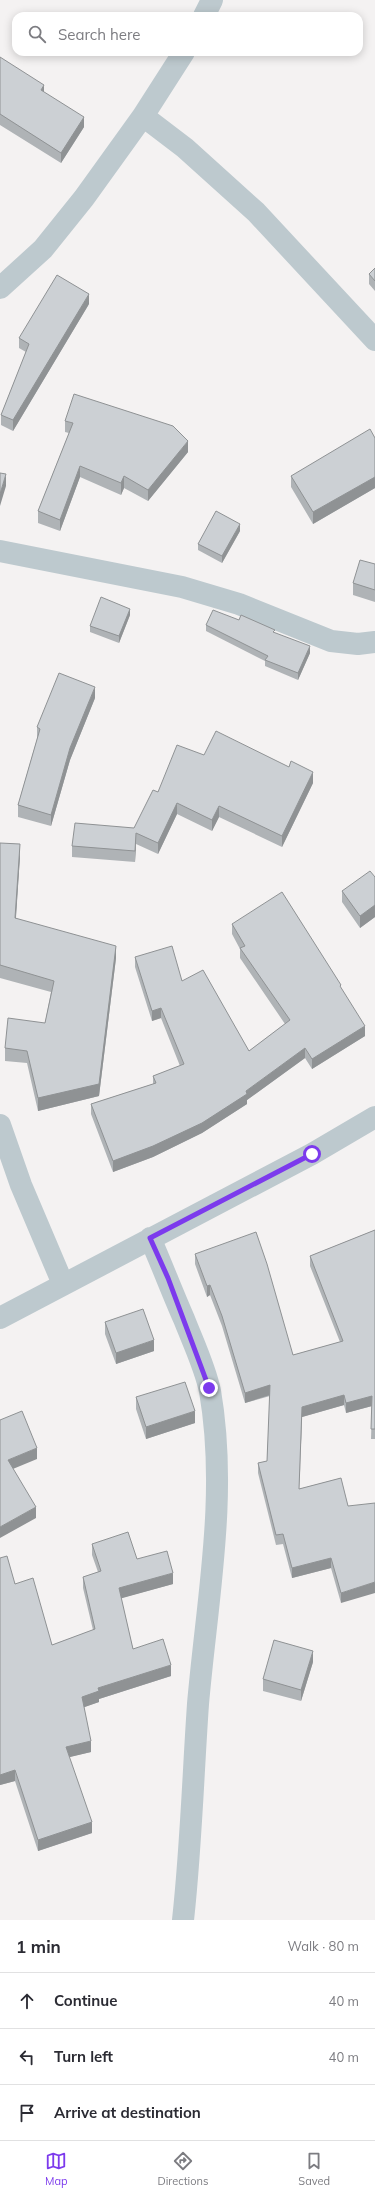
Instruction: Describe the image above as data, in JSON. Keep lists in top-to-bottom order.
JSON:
{
  "page": {
    "search": "Search here",
    "heading": ["1 min", "Walk · 80 m"],
    "list": [
      ["Continue", "40 m"],
      ["Turn left", "40 m"],
      "Arrive at destination"
    ],
    "nav": ["Map", "Directions", "Saved"]
  }
}
